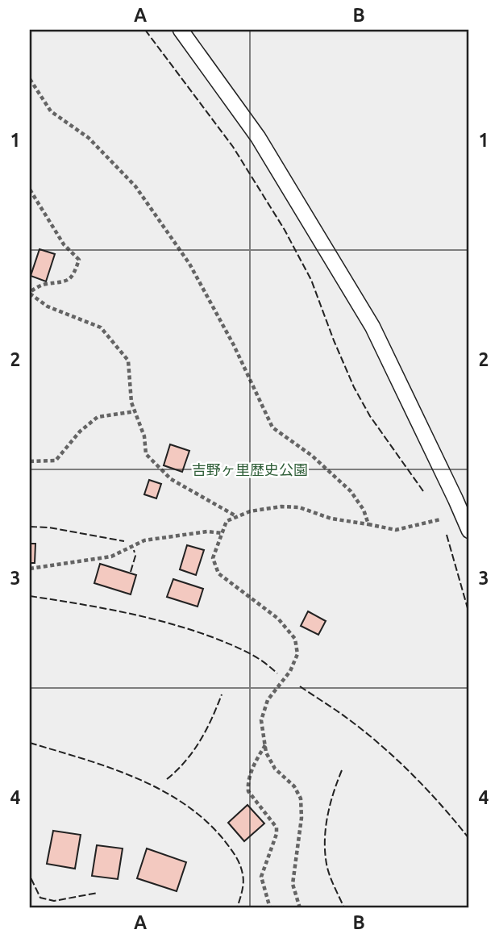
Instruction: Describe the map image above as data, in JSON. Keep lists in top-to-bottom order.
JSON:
{
  "parks": ["吉野ヶ里歴史公園"],
  "grid": {
    "columns": ["A", "B"],
    "rows": [
      "1",
      "2",
      "3",
      "4"
    ]
  }
}
